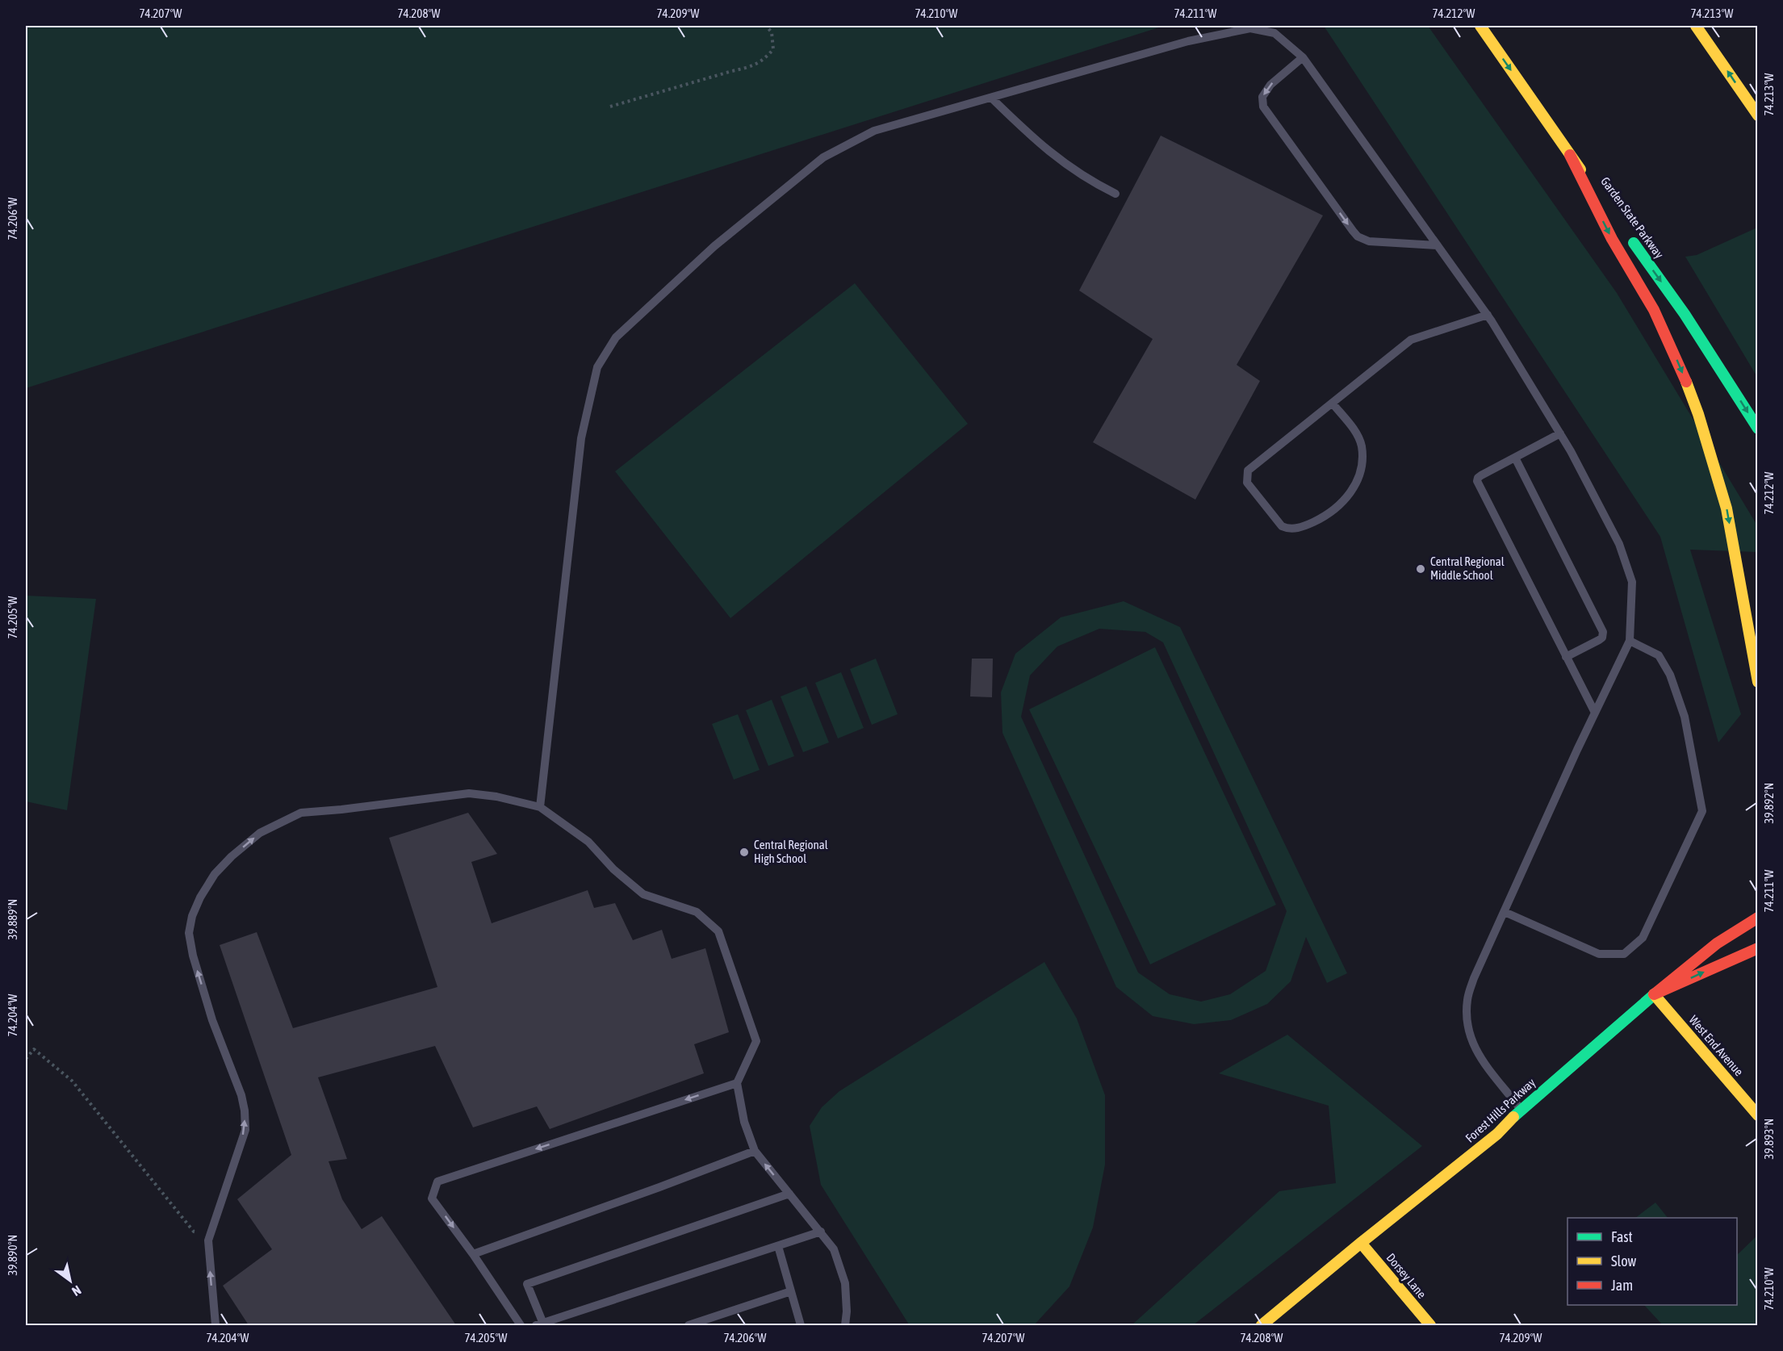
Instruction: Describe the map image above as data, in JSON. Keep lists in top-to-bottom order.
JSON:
{
  "streets": {
    "main road": [
      "Garden State Parkway",
      "West End Avenue",
      "Forest Hills Parkway",
      "Dorsey Lane"
    ]
  },
  "crossings": [
    ["West End Avenue", "Forest Hills Parkway"],
    ["Forest Hills Parkway", "Dorsey Lane"]
  ],
  "places": ["Central Regional Middle School", "Central Regional High School"],
  "legend": ["Fast", "Slow", "Jam"],
  "north": "bottom right",
  "coordinates": [
    "74.207°W",
    "74.208°W",
    "74.209°W",
    "74.210°W",
    "74.211°W",
    "74.212°W",
    "74.213°W",
    "74.206°W",
    "74.205°W",
    "39.892°N",
    "39.889°N",
    "74.204°W",
    "39.893°N",
    "39.890°N"
  ]
}
